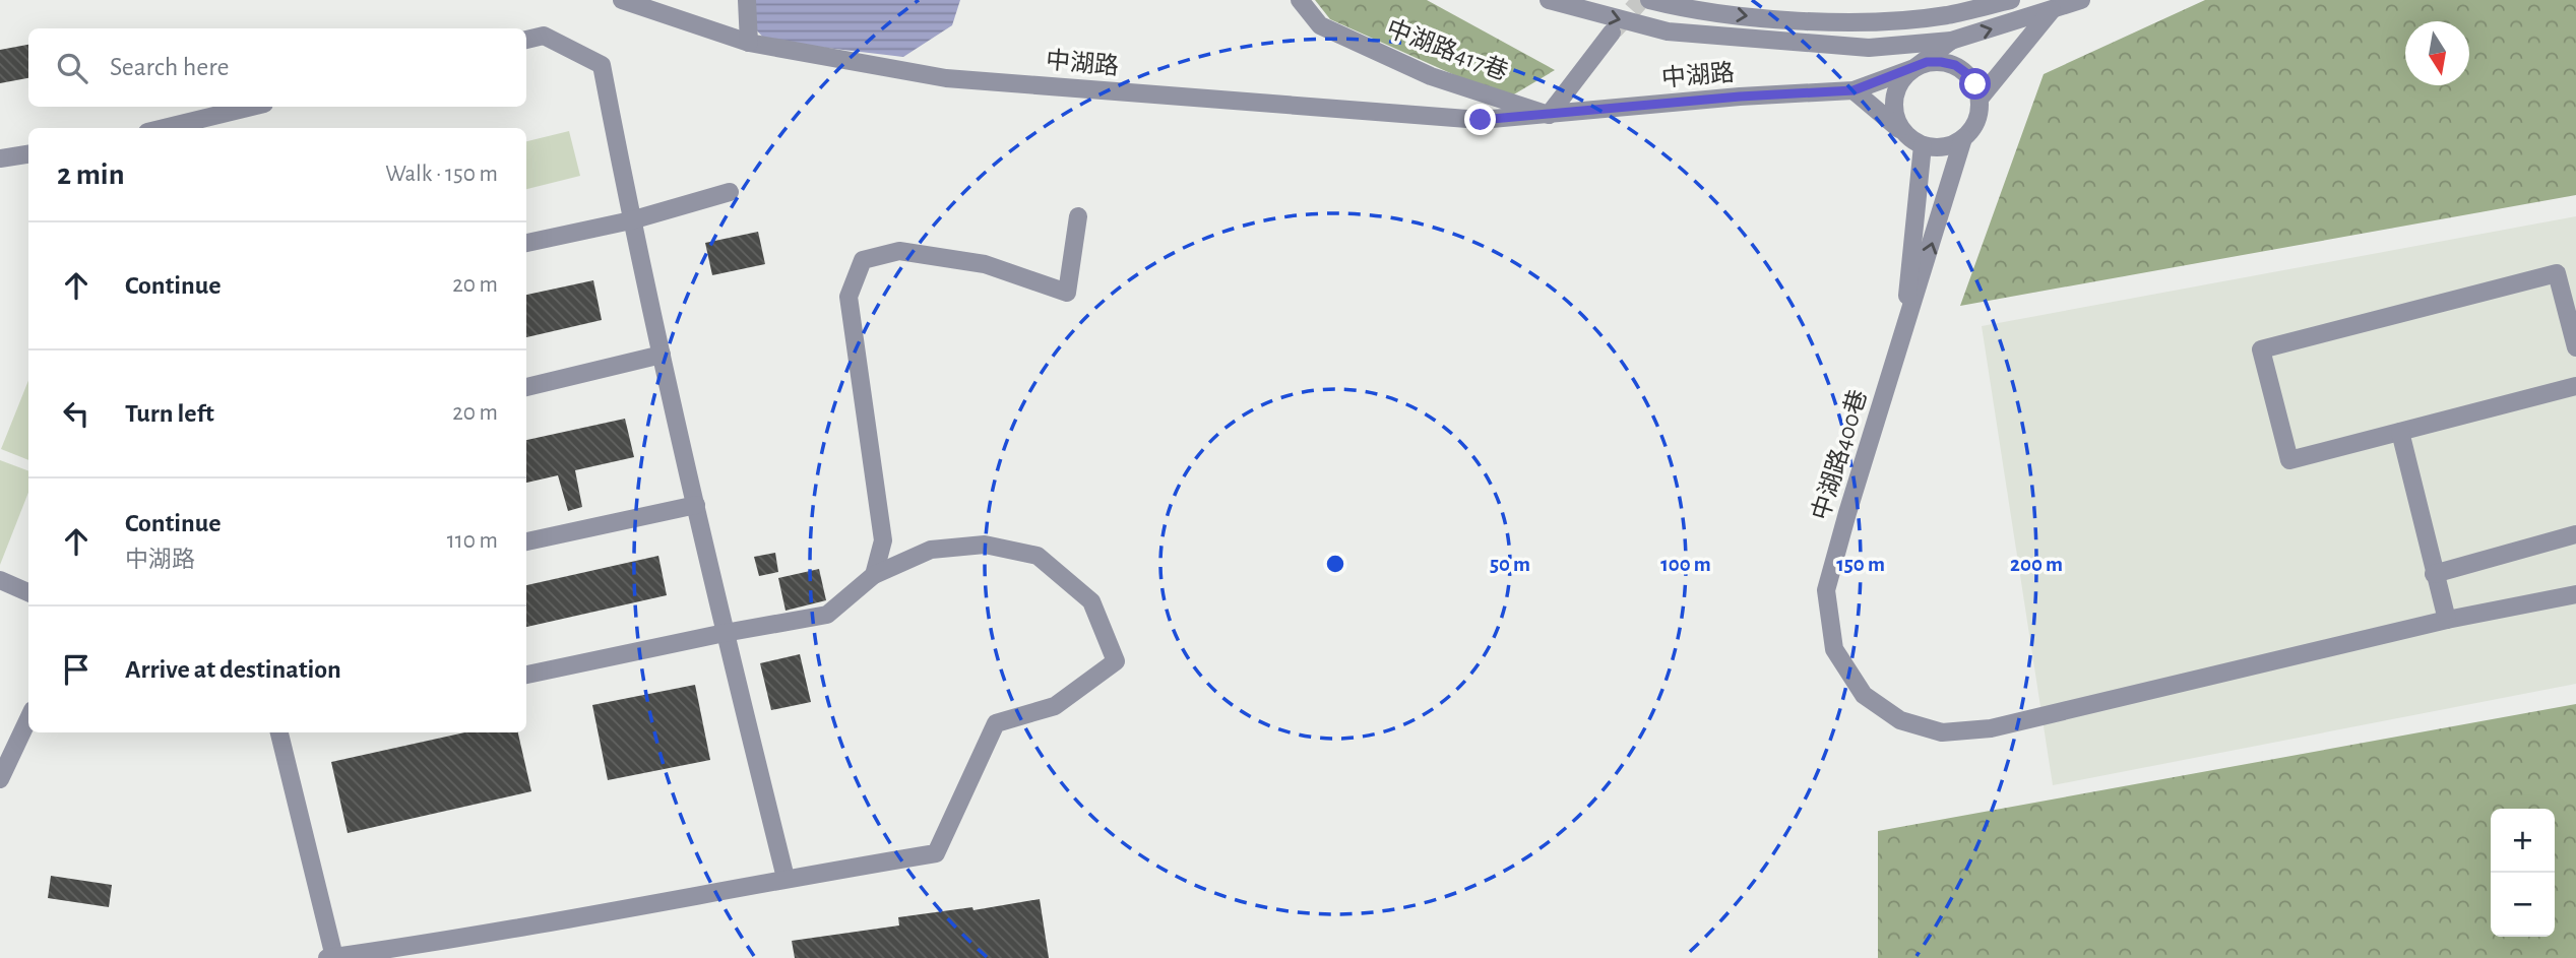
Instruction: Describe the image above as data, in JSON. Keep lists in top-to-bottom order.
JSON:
{
  "streets": {
    "street": ["中湖路417巷", "中湖路", "中湖路400巷"]
  },
  "crossings": [
    ["中湖路417巷", "中湖路"],
    ["中湖路", "中湖路400巷"]
  ],
  "north": "bottom",
  "page": {
    "search": "Search here",
    "heading": ["2 min", "Walk · 150 m"],
    "list": [
      ["Continue", "20 m"],
      ["Turn left", "20 m"],
      ["Continue", "中湖路", "110 m"],
      "Arrive at destination"
    ],
    "map_buttons": ["+", "−"]
  },
  "rings": [
    "50 m",
    "100 m",
    "150 m",
    "200 m"
  ]
}
